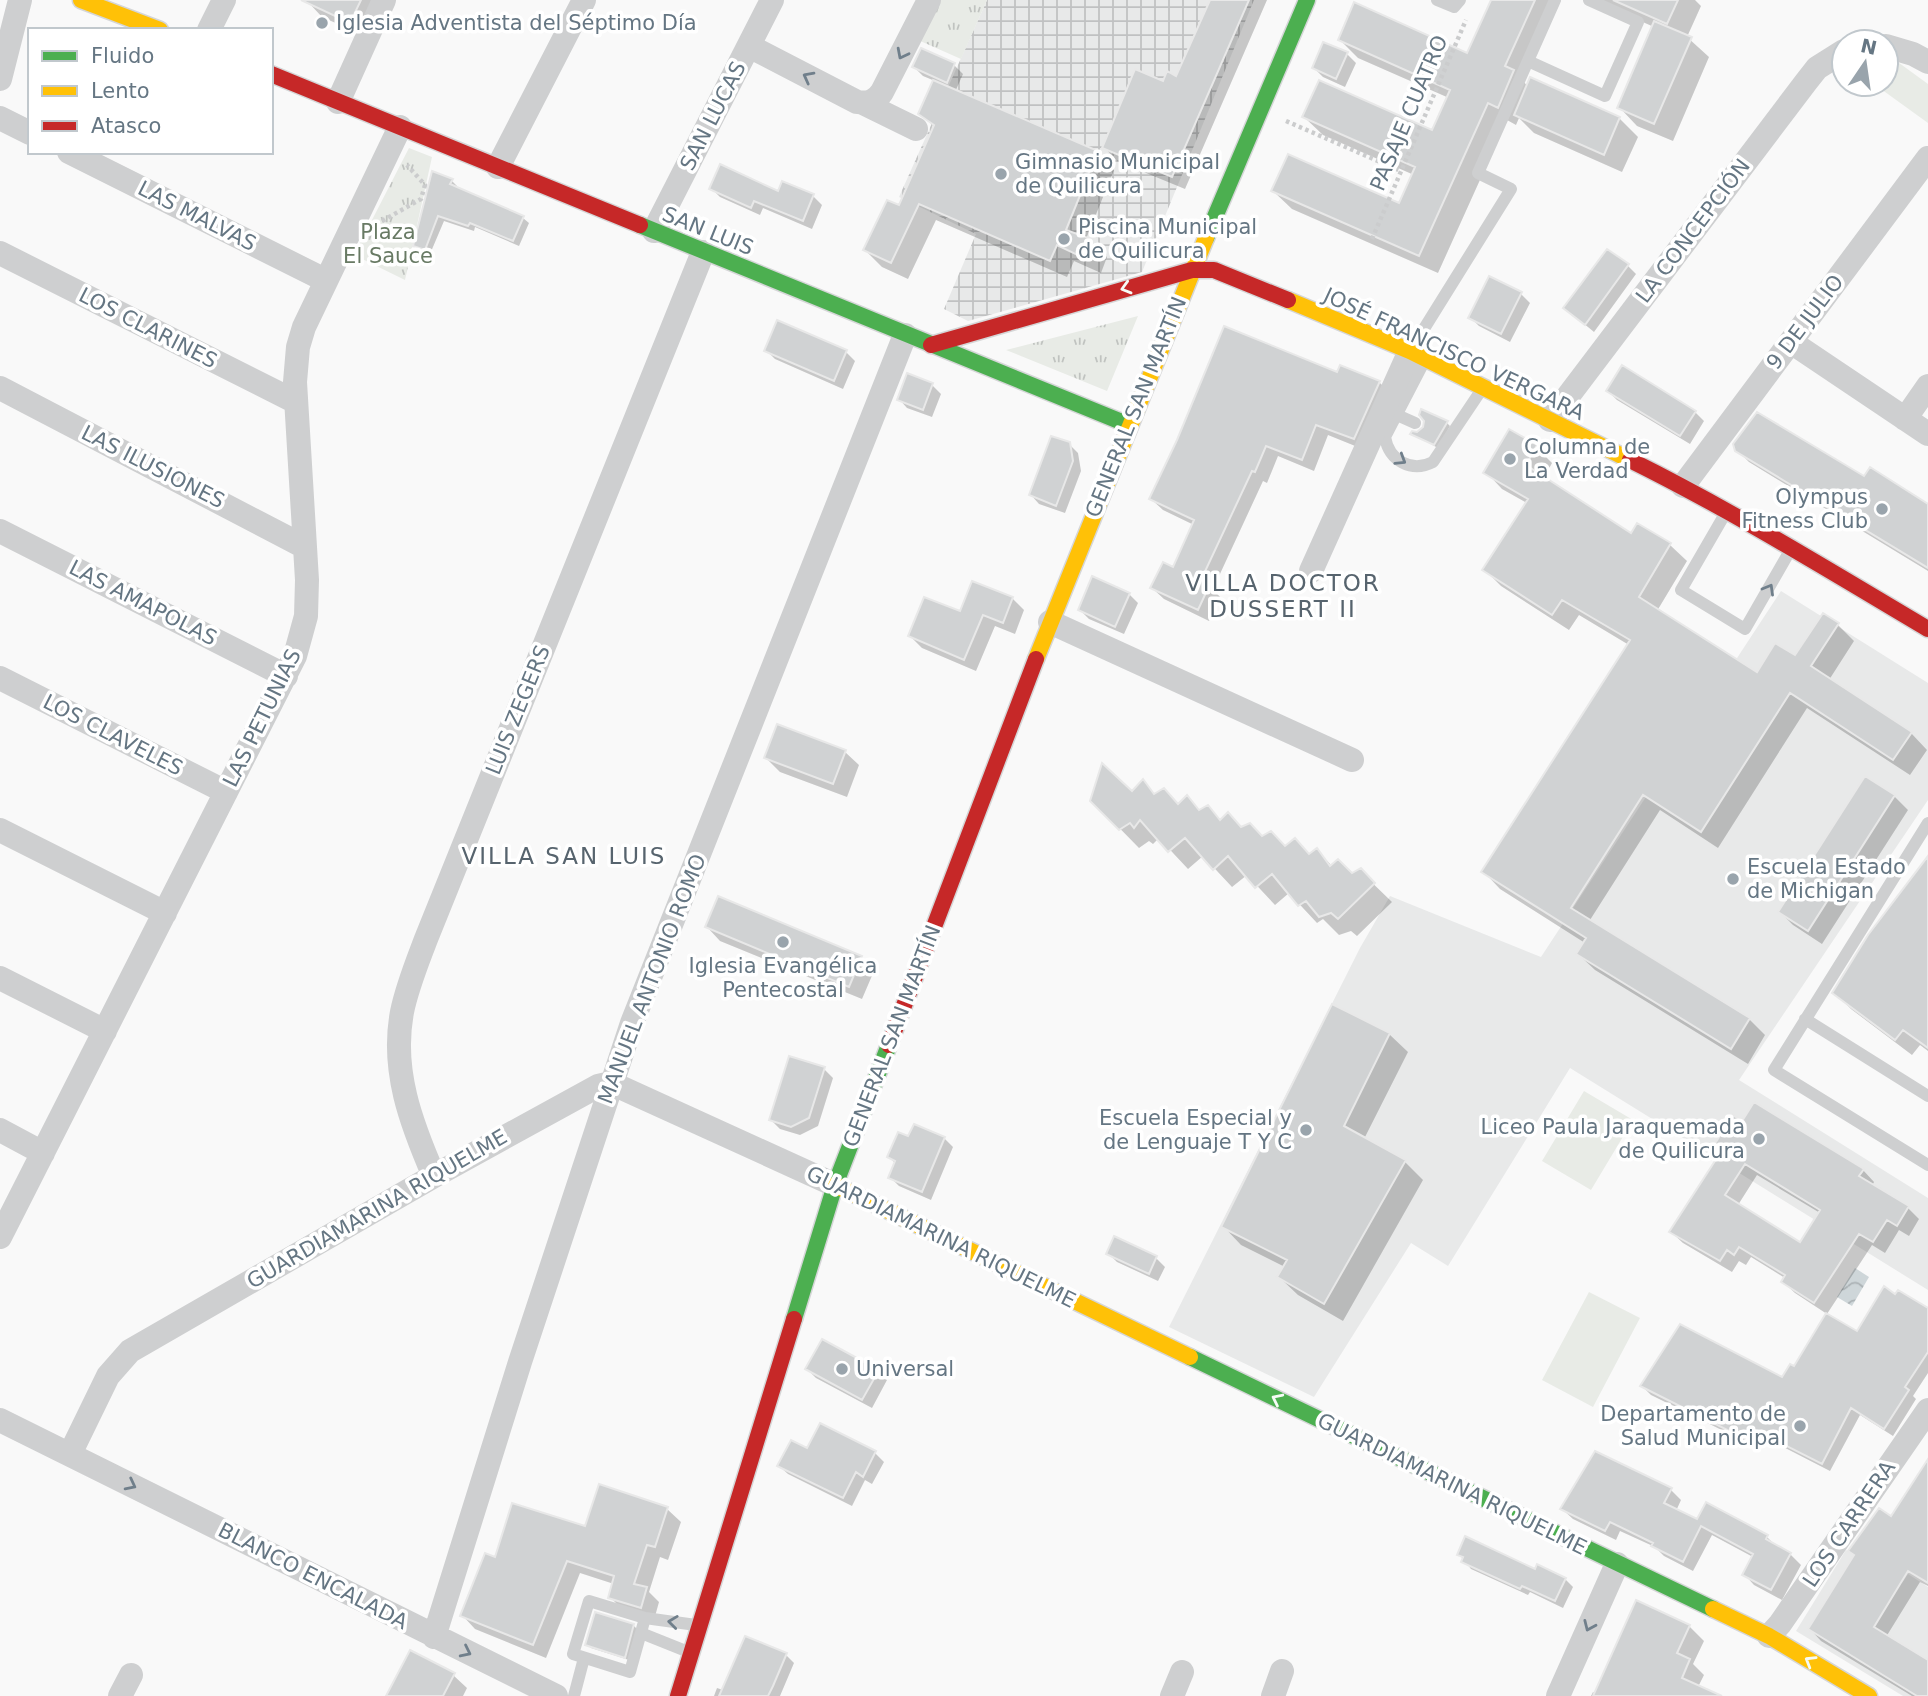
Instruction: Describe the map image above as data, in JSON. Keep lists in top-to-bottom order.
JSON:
{
  "streets": {
    "main road": [
      "SAN LUIS",
      "JOSÉ FRANCISCO VERGARA",
      "GENERAL SAN MARTÍN",
      "GUARDIAMARINA RIQUELME"
    ],
    "street": [
      "SAN LUCAS",
      "LAS MALVAS",
      "LA CONCEPCIÓN",
      "9 DE JULIO",
      "LOS CLARINES",
      "LAS ILUSIONES",
      "LAS AMAPOLAS",
      "LUIS ZEGERS",
      "LAS PETUNIAS",
      "LOS CLAVELES",
      "MANUEL ANTONIO ROMO",
      "LOS CARRERA",
      "BLANCO ENCALADA"
    ],
    "path": ["PASAJE CUATRO"]
  },
  "crossings": [
    ["SAN LUCAS", "SAN LUIS"],
    ["LAS MALVAS", "LAS PETUNIAS"],
    ["SAN LUIS", "JOSÉ FRANCISCO VERGARA"],
    ["SAN LUIS", "GENERAL SAN MARTÍN"],
    ["SAN LUIS", "LUIS ZEGERS"],
    ["SAN LUIS", "LAS PETUNIAS"],
    ["SAN LUIS", "MANUEL ANTONIO ROMO"],
    ["LA CONCEPCIÓN", "JOSÉ FRANCISCO VERGARA"],
    ["9 DE JULIO", "JOSÉ FRANCISCO VERGARA"],
    ["LOS CLARINES", "LAS PETUNIAS"],
    ["JOSÉ FRANCISCO VERGARA", "GENERAL SAN MARTÍN"],
    ["GENERAL SAN MARTÍN", "GUARDIAMARINA RIQUELME"],
    ["LAS ILUSIONES", "LAS PETUNIAS"],
    ["LAS AMAPOLAS", "LAS PETUNIAS"],
    ["LUIS ZEGERS", "GUARDIAMARINA RIQUELME"],
    ["LAS PETUNIAS", "LOS CLAVELES"],
    ["MANUEL ANTONIO ROMO", "GUARDIAMARINA RIQUELME"],
    ["MANUEL ANTONIO ROMO", "BLANCO ENCALADA"],
    ["GUARDIAMARINA RIQUELME", "LOS CARRERA"],
    ["GUARDIAMARINA RIQUELME", "BLANCO ENCALADA"]
  ],
  "one_way": ["GUARDIAMARINA RIQUELME", "BLANCO ENCALADA"],
  "districts": ["VILLA DOCTOR DUSSERT II", "VILLA SAN LUIS"],
  "parks": ["Plaza El Sauce"],
  "places": [
    "Iglesia Adventista del Séptimo Día",
    "Gimnasio Municipal de Quilicura",
    "Piscina Municipal de Quilicura",
    "Columna de La Verdad",
    "Olympus Fitness Club",
    "Escuela Estado de Michigan",
    "Iglesia Evangélica Pentecostal",
    "Escuela Especial y de Lenguaje T Y C",
    "Liceo Paula Jaraquemada de Quilicura",
    "Universal",
    "Departamento de Salud Municipal"
  ],
  "legend": ["Fluido", "Lento", "Atasco"],
  "north": "top"
}
